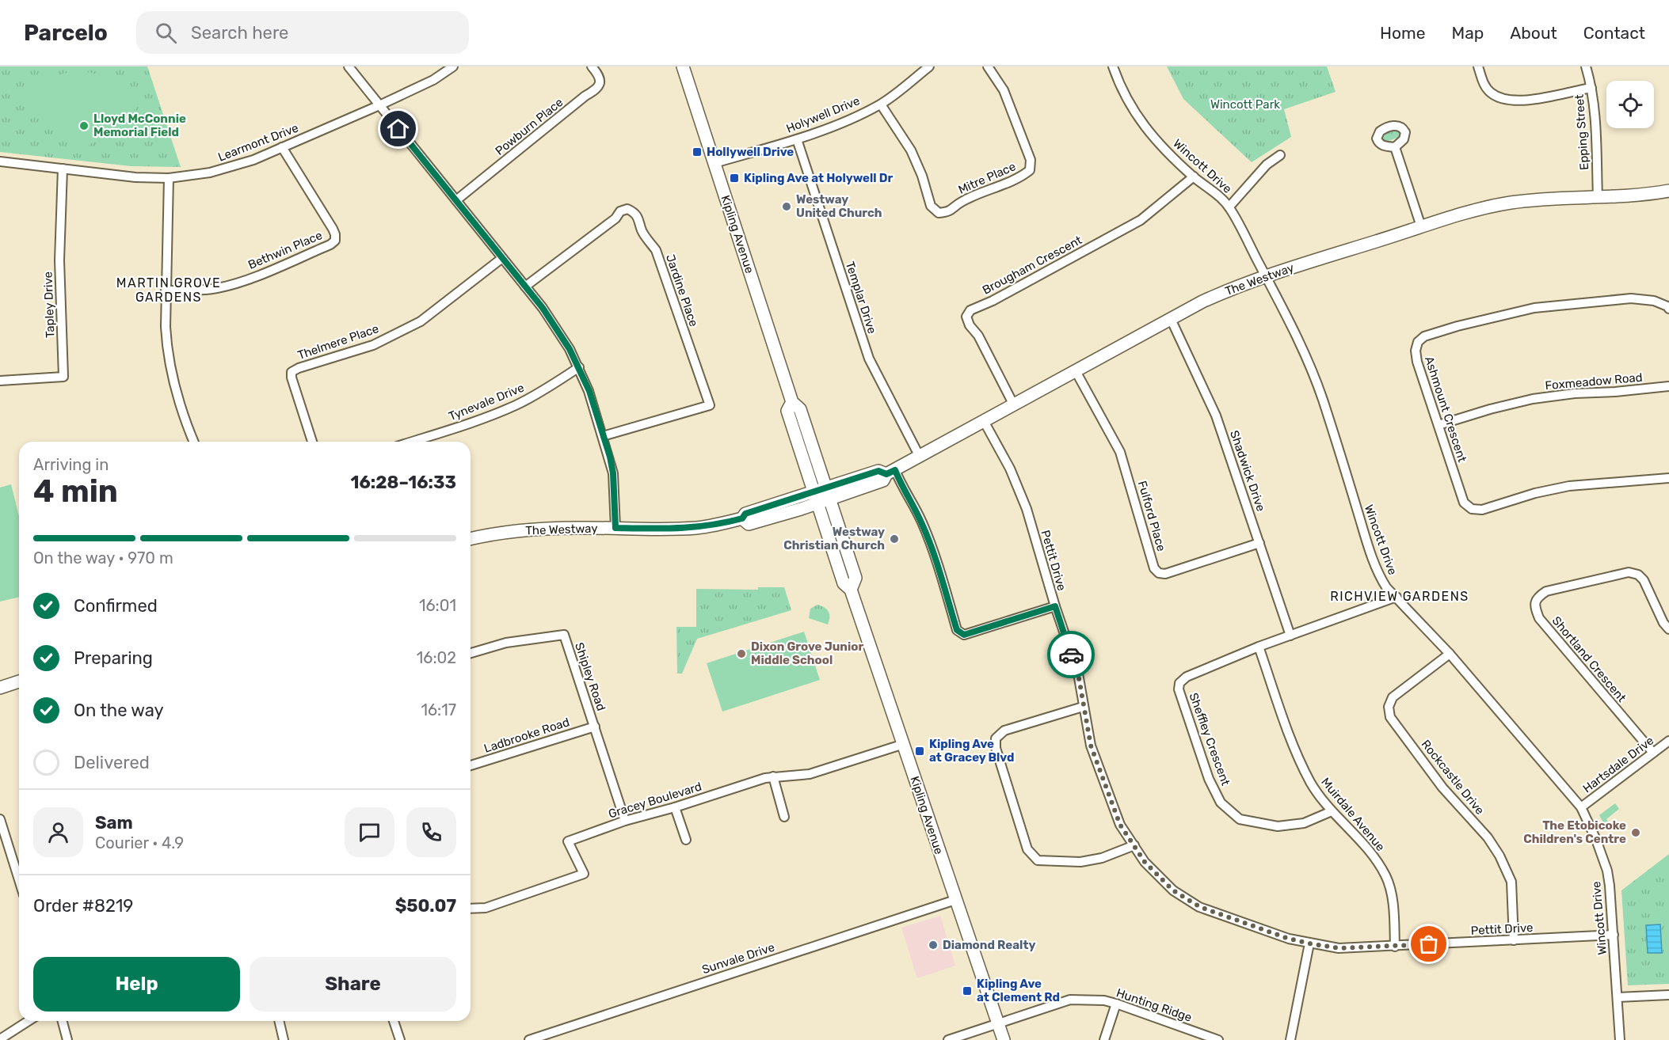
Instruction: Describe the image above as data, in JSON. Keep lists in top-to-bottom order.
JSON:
{
  "streets": {
    "main road": ["Kipling Avenue", "The Westway"],
    "street": [
      "Holywell Drive",
      "Powburn Place",
      "Epping Street",
      "Learmont Drive",
      "Wincott Drive",
      "Mitre Place",
      "Bethwin Place",
      "Brougham Crescent",
      "Jardine Place",
      "Templar Drive",
      "Tapley Drive",
      "Thelmere Place",
      "Foxmeadow Road",
      "Tynevale Drive",
      "Ashmount Crescent",
      "Shadwick Drive",
      "Fulford Place",
      "Pettit Drive",
      "Shortland Crescent",
      "Shipley Road",
      "Ladbrooke Road",
      "Sheffley Crescent",
      "Hartsdale Drive",
      "Rockcastle Drive",
      "Gracey Boulevard",
      "Muirdale Avenue",
      "Sunvale Drive",
      "Hunting Ridge"
    ]
  },
  "crossings": [
    ["Holywell Drive", "Mitre Place"],
    ["Holywell Drive", "Kipling Avenue"],
    ["Holywell Drive", "Templar Drive"],
    ["Epping Street", "The Westway"],
    ["Learmont Drive", "Bethwin Place"],
    ["Learmont Drive", "Tapley Drive"],
    ["Wincott Drive", "Brougham Crescent"],
    ["Wincott Drive", "The Westway"],
    ["Wincott Drive", "Pettit Drive"],
    ["Wincott Drive", "Sheffley Crescent"],
    ["Wincott Drive", "Hartsdale Drive"],
    ["Wincott Drive", "Rockcastle Drive"],
    ["Kipling Avenue", "The Westway"],
    ["Kipling Avenue", "Gracey Boulevard"],
    ["Kipling Avenue", "Sunvale Drive"],
    ["Kipling Avenue", "Hunting Ridge"],
    ["Brougham Crescent", "The Westway"],
    ["The Westway", "Templar Drive"],
    ["The Westway", "Shadwick Drive"],
    ["The Westway", "Fulford Place"],
    ["The Westway", "Pettit Drive"],
    ["Foxmeadow Road", "Ashmount Crescent"],
    ["Shadwick Drive", "Fulford Place"],
    ["Shadwick Drive", "Sheffley Crescent"],
    ["Pettit Drive", "Rockcastle Drive"],
    ["Pettit Drive", "Muirdale Avenue"],
    ["Shortland Crescent", "Hartsdale Drive"],
    ["Shipley Road", "Ladbrooke Road"],
    ["Shipley Road", "Gracey Boulevard"],
    ["Sheffley Crescent", "Muirdale Avenue"]
  ],
  "districts": ["MARTIN GROVE GARDENS", "RICHVIEW GARDENS"],
  "parks": ["Wincott Park"],
  "places": {
    "other": [
      "Lloyd McConnie Memorial Field",
      "Westway United Church",
      "Westway Christian Church",
      "Dixon Grove Junior Middle School",
      "The Etobicoke Children's Centre",
      "Diamond Realty"
    ],
    "transit": [
      "Hollywell Drive",
      "Kipling Ave at Holywell Dr",
      "Kipling Ave at Gracey Blvd",
      "Kipling Ave at Clement Rd"
    ]
  },
  "page": {
    "header": "Parcelo",
    "search": "Search here",
    "nav": [
      "Home",
      "Map",
      "About",
      "Contact"
    ],
    "heading": ["4 min", "Arriving in", "16:28–16:33"],
    "panel": [
      "Sam",
      "Courier · 4.9",
      "Order #8219",
      "$50.07"
    ],
    "bar": "On the way · 970 m",
    "list": [
      ["Confirmed", "16:01"],
      ["Preparing", "16:02"],
      ["On the way", "16:17"],
      "Delivered"
    ],
    "buttons": ["Help", "Share"]
  }
}
